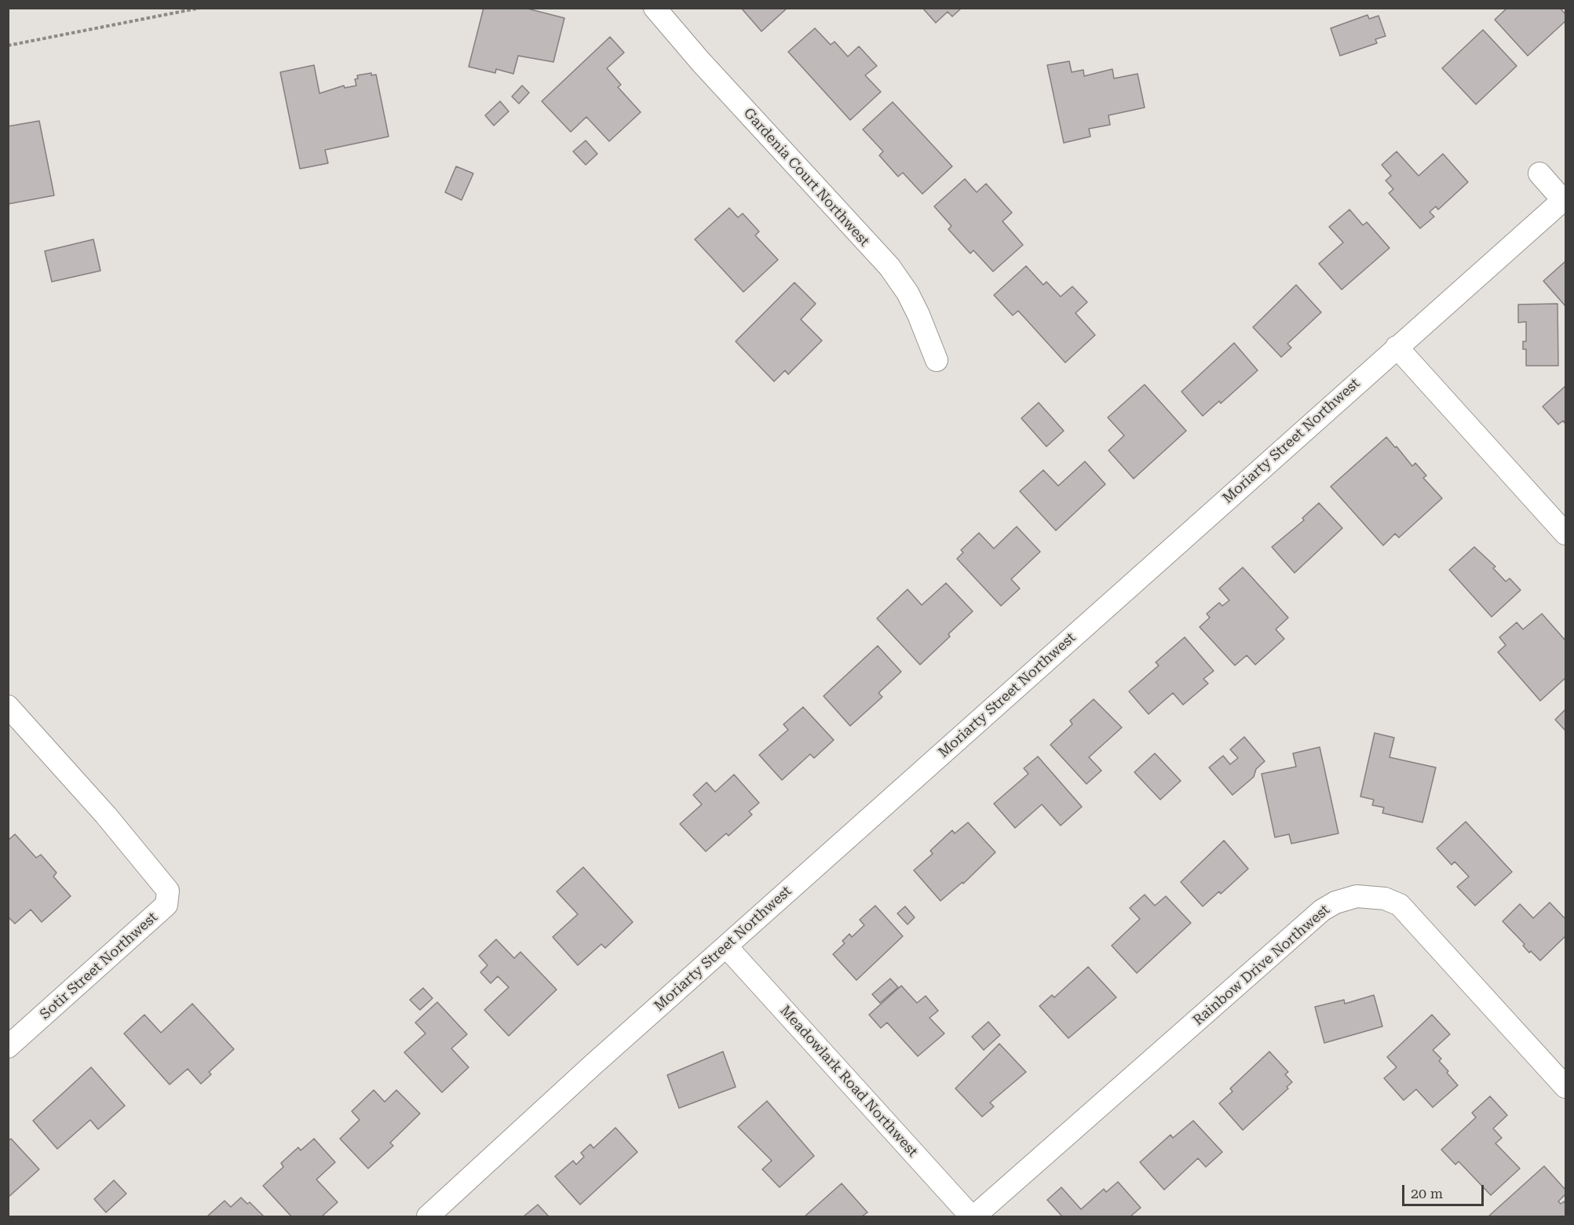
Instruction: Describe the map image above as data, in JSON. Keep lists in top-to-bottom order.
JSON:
{
  "streets": {
    "street": [
      "Gardenia Court Northwest",
      "Moriarty Street Northwest",
      "Rainbow Drive Northwest",
      "Sotir Street Northwest",
      "Meadowlark Road Northwest"
    ]
  },
  "crossings": [
    ["Moriarty Street Northwest", "Meadowlark Road Northwest"],
    ["Rainbow Drive Northwest", "Meadowlark Road Northwest"]
  ],
  "scale_bar": "20 m"
}
